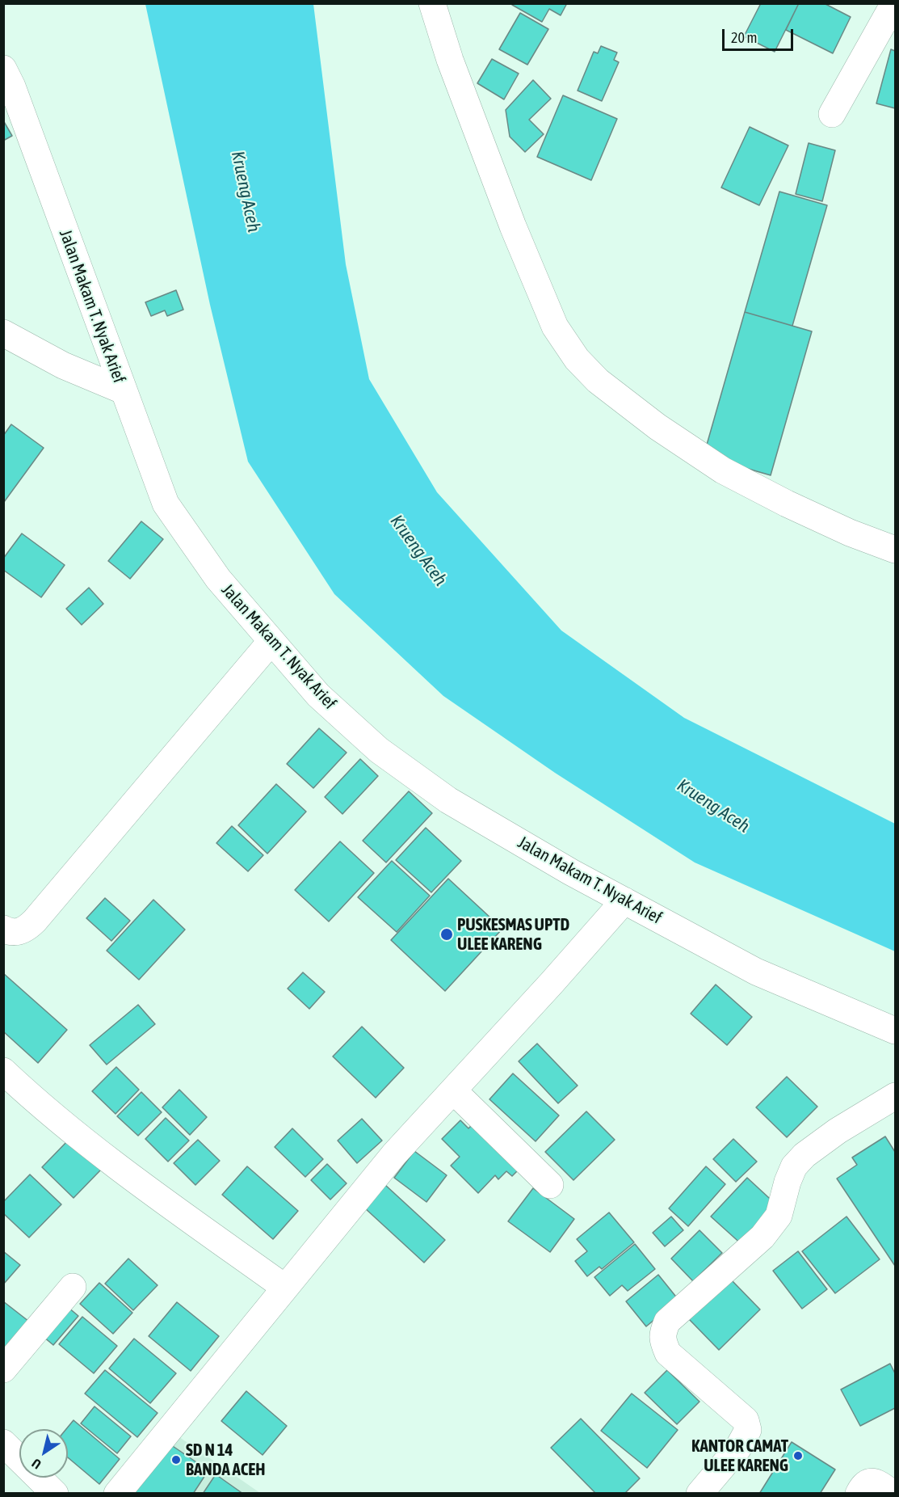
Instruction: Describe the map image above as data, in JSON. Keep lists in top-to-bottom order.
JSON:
{
  "streets": {
    "street": ["Jalan Makam T. Nyak Arief"]
  },
  "water": ["Krueng Aceh"],
  "places": ["PUSKESMAS UPTD ULEE KARENG", "KANTOR CAMAT ULEE KARENG", "SD N 14 BANDA ACEH"],
  "scale_bar": "20 m",
  "north": "bottom left"
}
